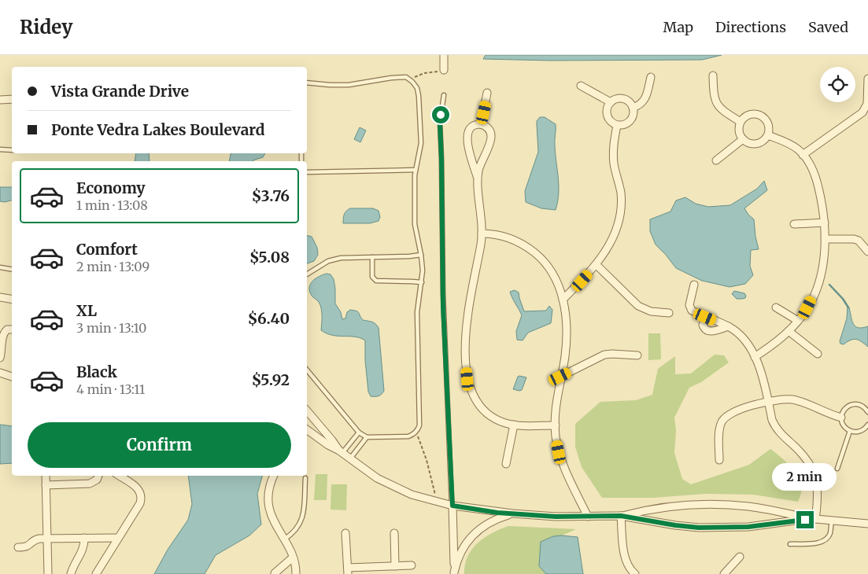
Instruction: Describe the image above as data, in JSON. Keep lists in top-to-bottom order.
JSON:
{
  "page": {
    "header": "Ridey",
    "nav": ["Map", "Directions", "Saved"],
    "banner": ["Vista Grande Drive", "Ponte Vedra Lakes Boulevard"],
    "list": [
      {
        "name": "Economy",
        "note": "1 min · 13:08",
        "value": "$3.76"
      },
      {
        "name": "Comfort",
        "note": "2 min · 13:09",
        "value": "$5.08"
      },
      {
        "name": "XL",
        "note": "3 min · 13:10",
        "value": "$6.40"
      },
      {
        "name": "Black",
        "note": "4 min · 13:11",
        "value": "$5.92"
      }
    ],
    "buttons": "Confirm",
    "bubble": "2 min"
  }
}
